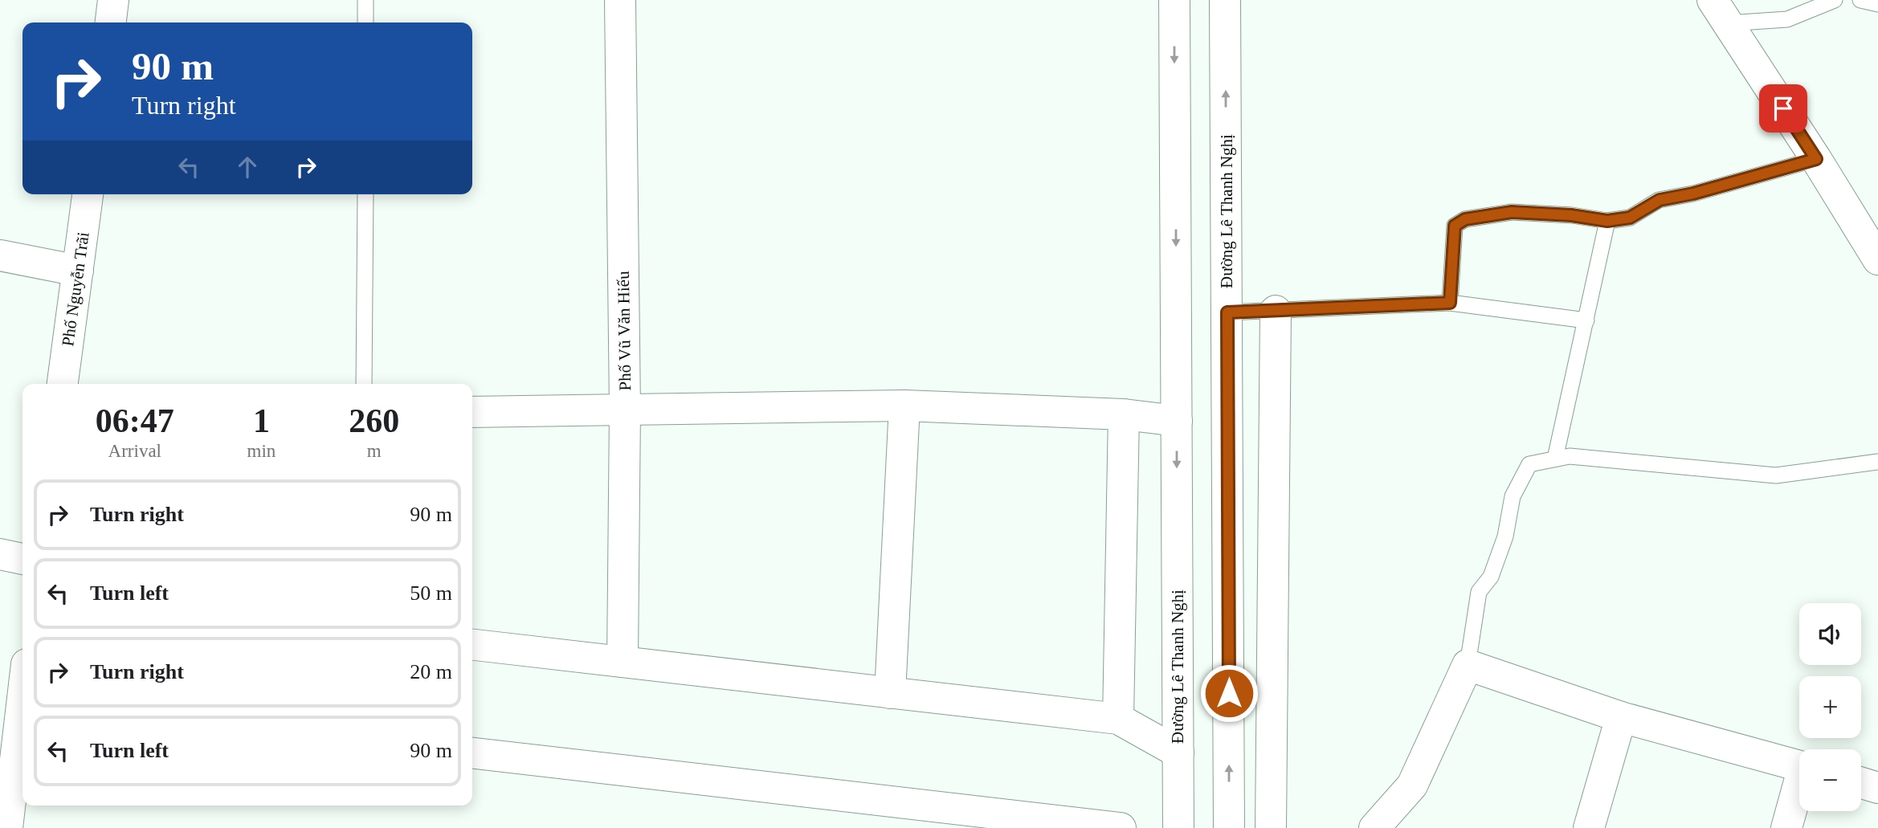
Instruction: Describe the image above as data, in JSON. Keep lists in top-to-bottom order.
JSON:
{
  "streets": {
    "main road": ["Đường Lê Thanh Nghị", "Phố Nguyễn Trãi", "Phố Vũ Văn Hiếu"]
  },
  "page": {
    "turn": ["90 m", "Turn right"],
    "eta": [
      "06:47",
      "Arrival",
      "1",
      "min",
      "260",
      "m"
    ],
    "list": [
      {
        "name": "Turn right",
        "value": "90 m"
      },
      {
        "name": "Turn left",
        "value": "50 m"
      },
      {
        "name": "Turn right",
        "value": "20 m"
      },
      {
        "name": "Turn left",
        "value": "90 m"
      }
    ],
    "map_buttons": ["+", "−"]
  }
}
